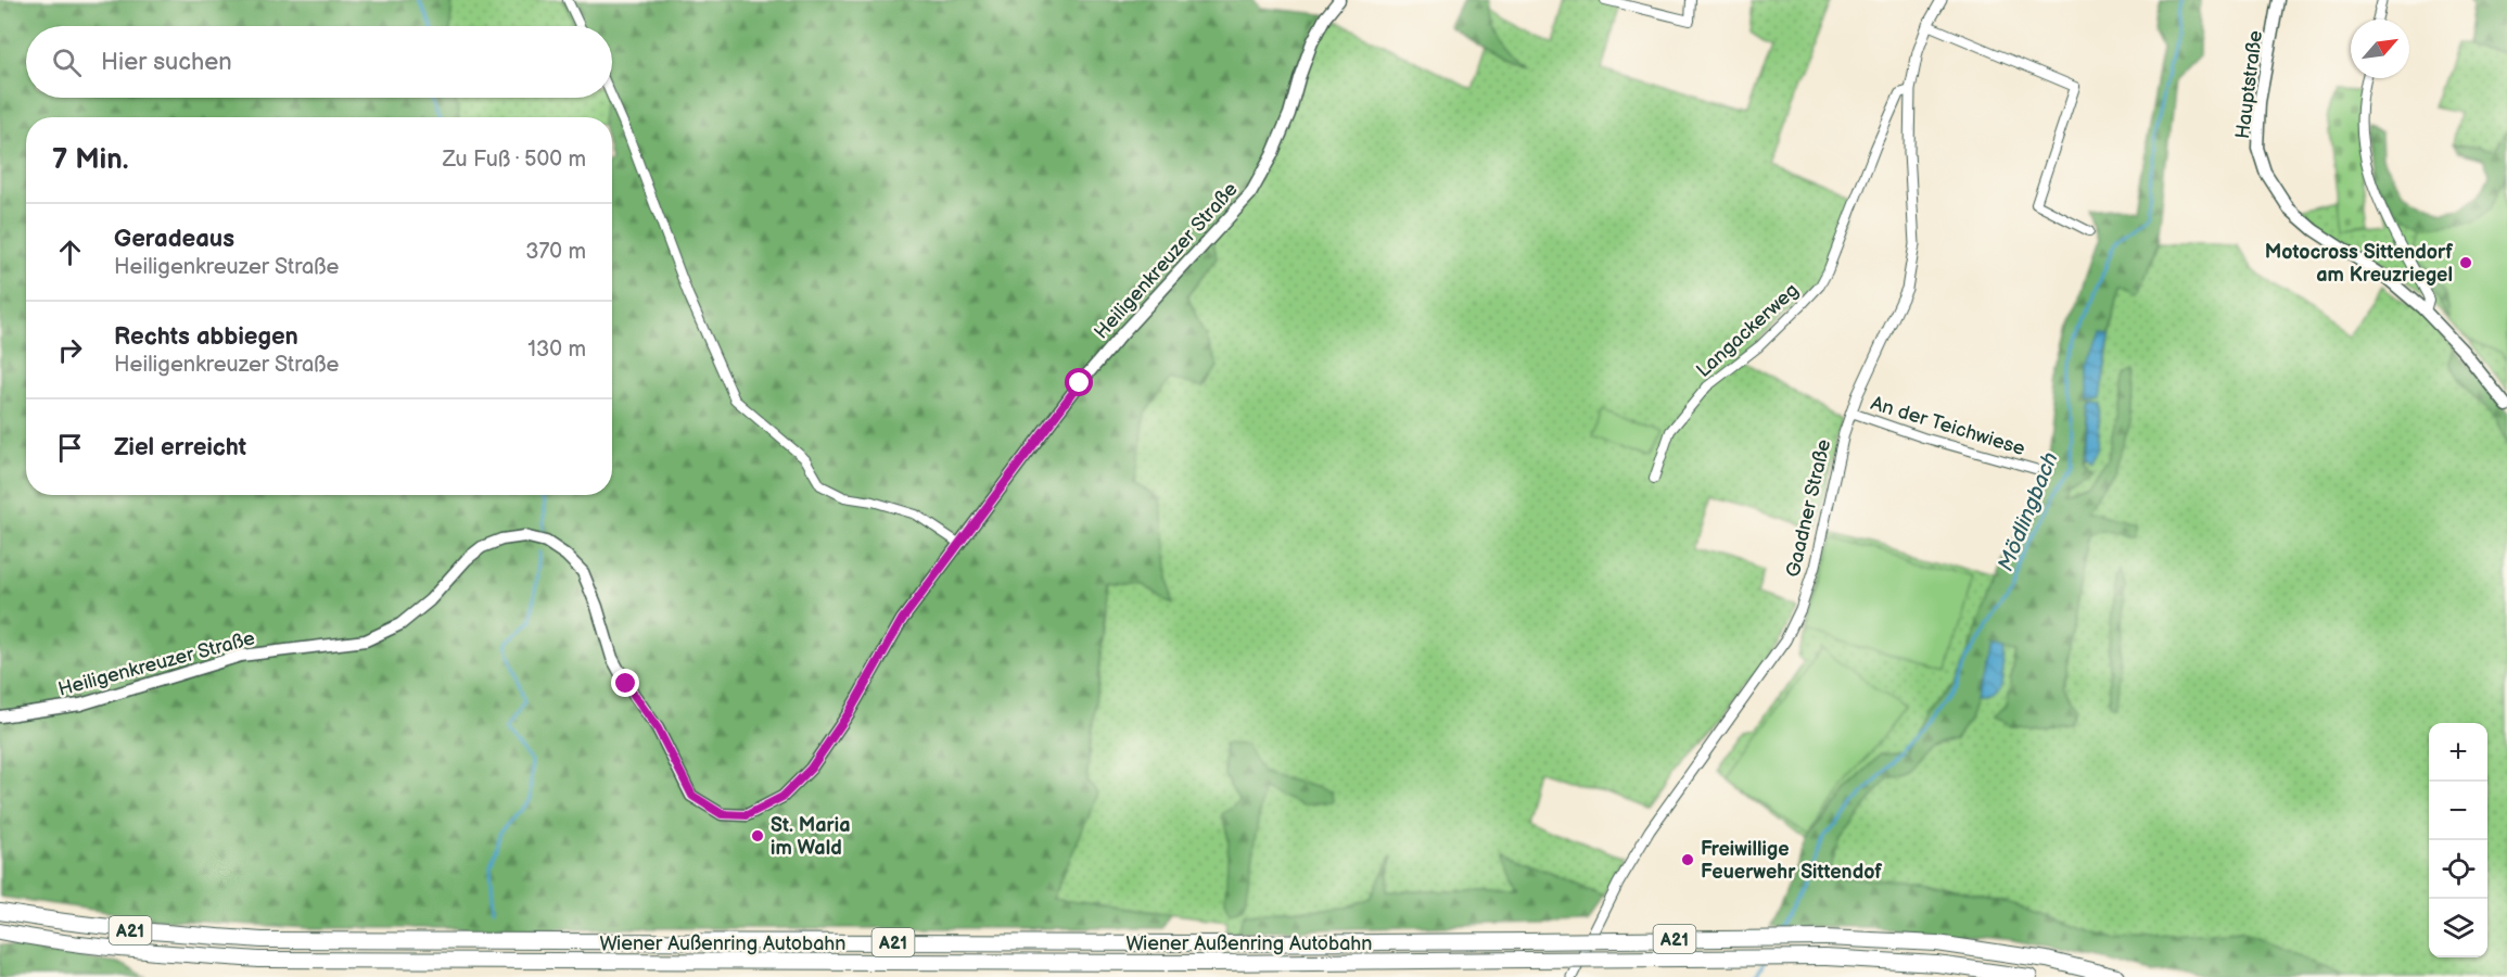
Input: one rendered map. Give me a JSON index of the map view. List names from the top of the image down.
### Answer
{
  "streets": {
    "highway": ["A21", "Wiener Außenring Autobahn"],
    "main road": ["Hauptstraße", "Heiligenkreuzer Straße"],
    "street": ["Langackerweg", "An der Teichwiese", "Gaadner Straße"]
  },
  "crossings": [
    ["Langackerweg", "Gaadner Straße"],
    ["An der Teichwiese", "Gaadner Straße"]
  ],
  "water": ["Mödlingbach"],
  "places": ["Motocross Sittendorf am Kreuzriegel", "St. Maria im Wald", "Freiwillige Feuerwehr Sittendof"],
  "north": "top right",
  "page": {
    "search": "Hier suchen",
    "heading": ["7 Min.", "Zu Fuß · 500 m"],
    "list": [
      ["Geradeaus", "Heiligenkreuzer Straße", "370 m"],
      ["Rechts abbiegen", "Heiligenkreuzer Straße", "130 m"],
      "Ziel erreicht"
    ],
    "map_buttons": ["+", "−"]
  }
}
